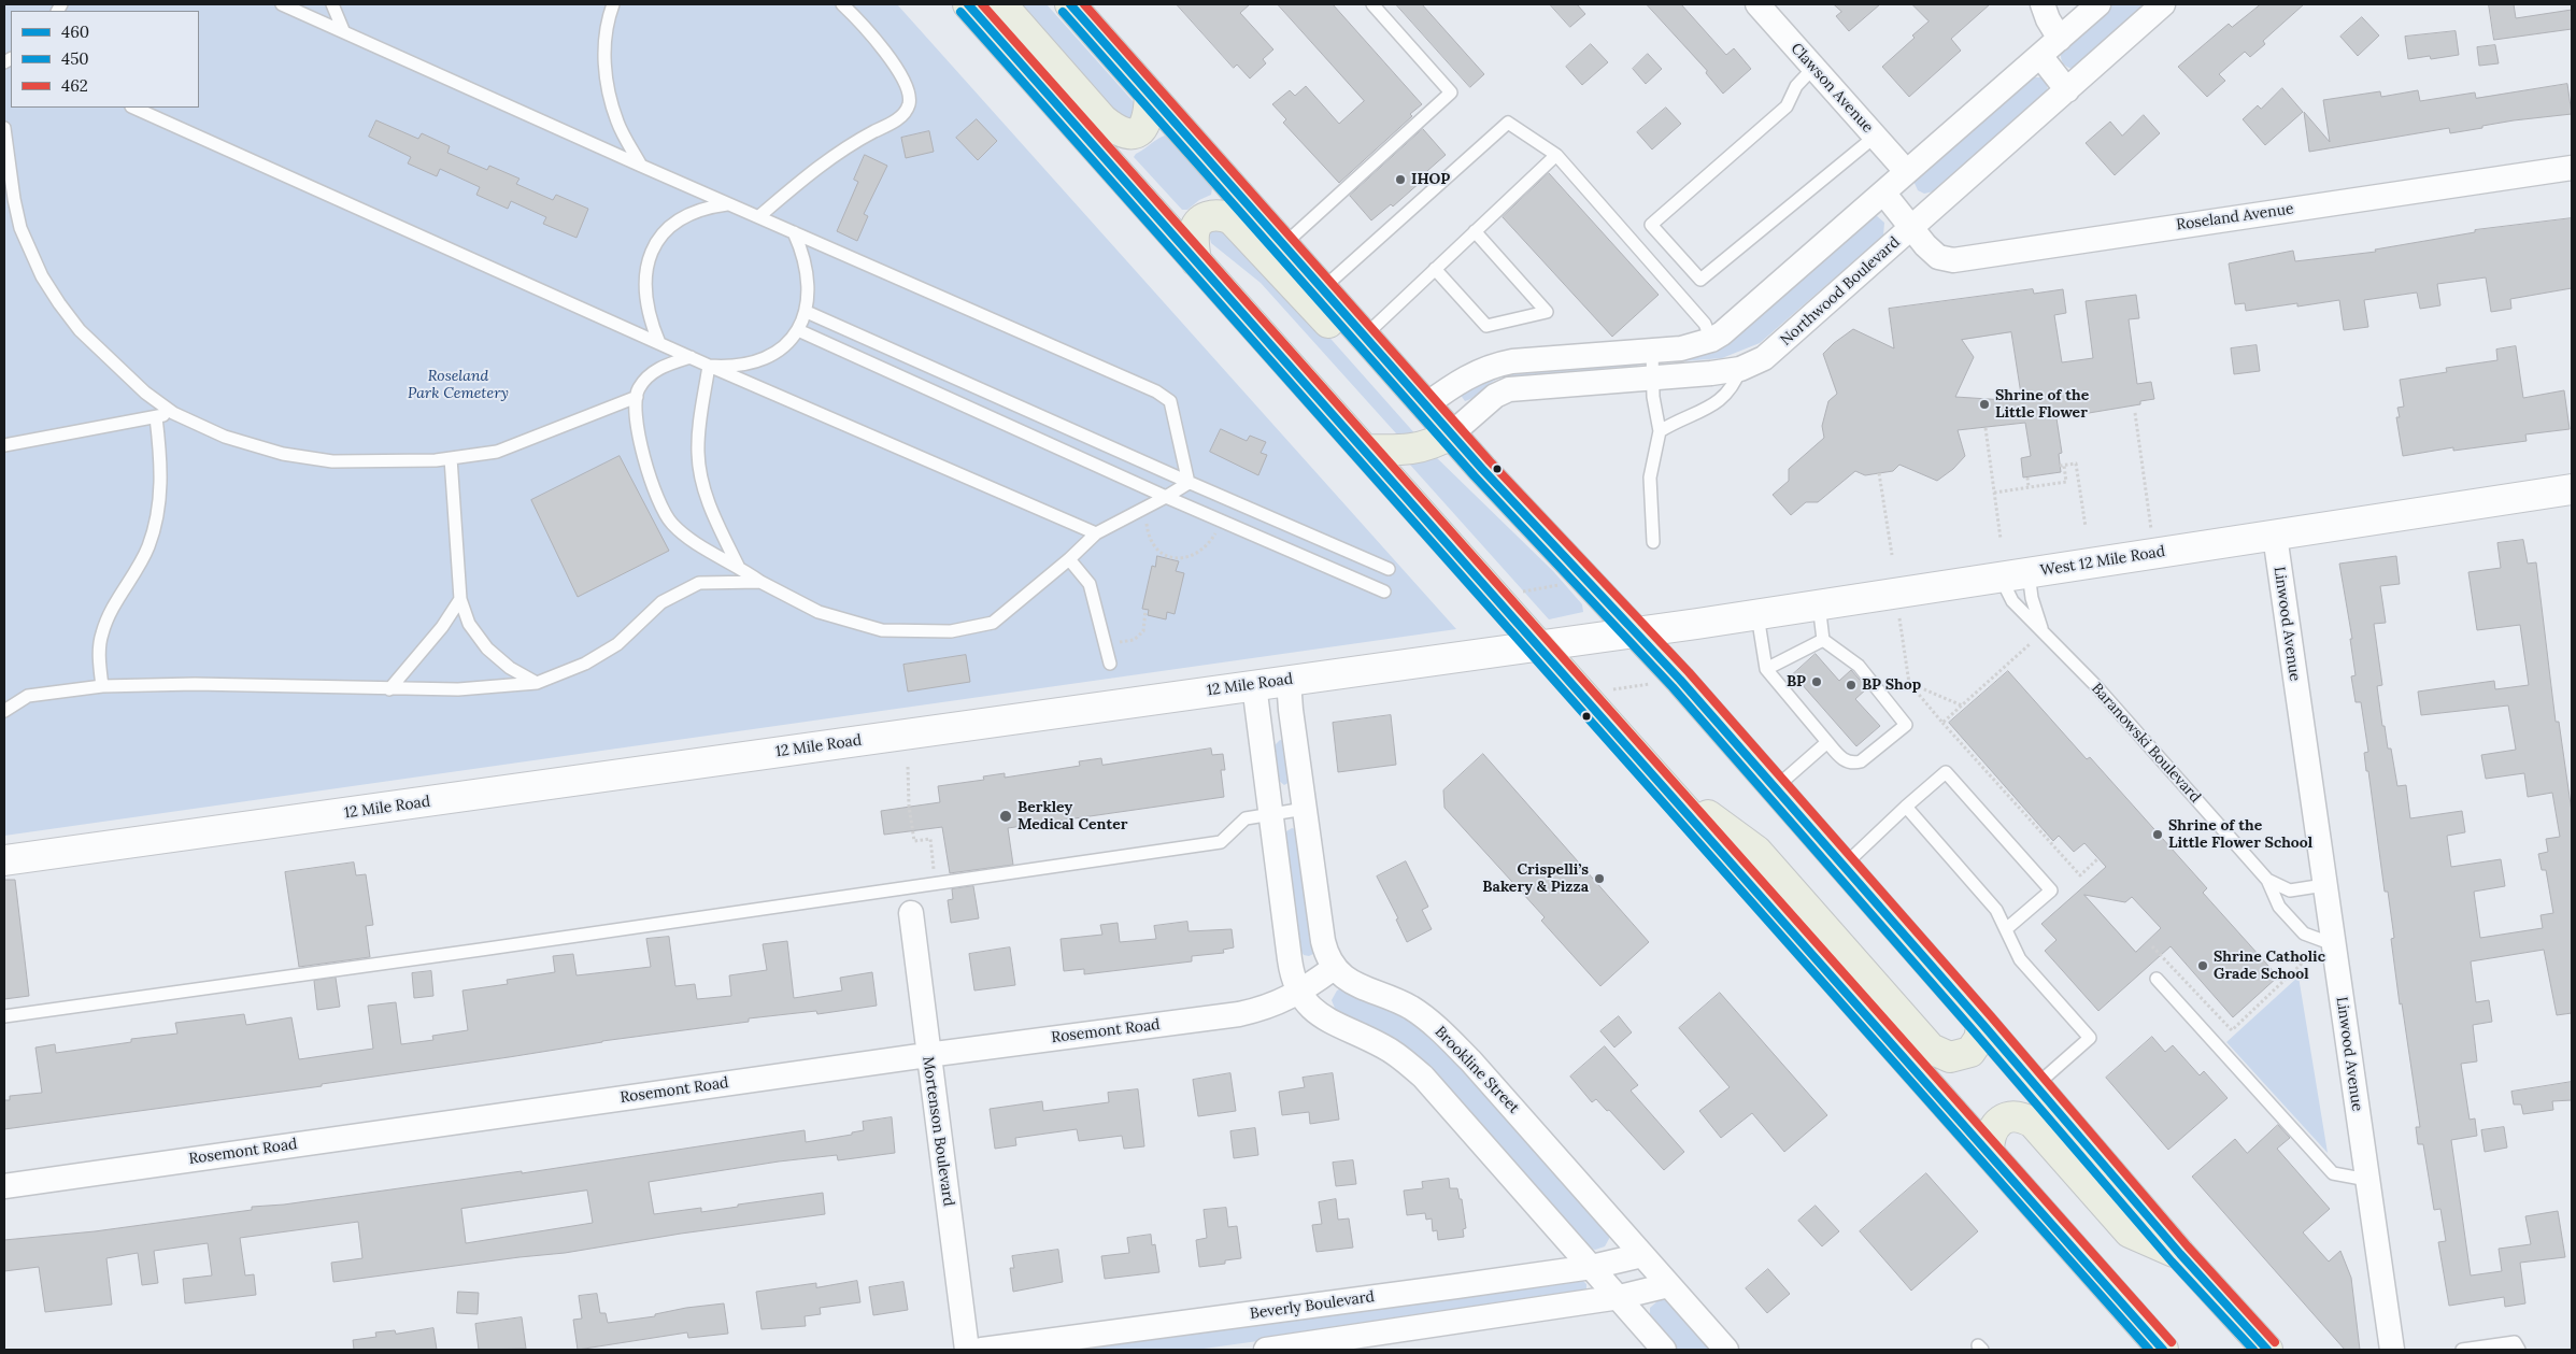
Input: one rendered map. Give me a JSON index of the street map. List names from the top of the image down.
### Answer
{
  "streets": {
    "main road": ["West 12 Mile Road", "12 Mile Road"],
    "street": [
      "Clawson Avenue",
      "Roseland Avenue",
      "Northwood Boulevard",
      "Linwood Avenue",
      "Rosemont Road",
      "Brookline Street",
      "Mortenson Boulevard",
      "Beverly Boulevard"
    ],
    "lane": ["Baranowski Boulevard"]
  },
  "crossings": [
    ["Roseland Avenue", "Northwood Boulevard"],
    ["West 12 Mile Road", "Linwood Avenue"],
    ["West 12 Mile Road", "12 Mile Road"],
    ["West 12 Mile Road", "Baranowski Boulevard"],
    ["Linwood Avenue", "Baranowski Boulevard"],
    ["Rosemont Road", "Brookline Street"],
    ["Rosemont Road", "Mortenson Boulevard"],
    ["Brookline Street", "Beverly Boulevard"]
  ],
  "parks": ["Roseland Park Cemetery"],
  "places": [
    "IHOP",
    "Shrine of the Little Flower",
    "BP",
    "BP Shop",
    "Berkley Medical Center",
    "Shrine of the Little Flower School",
    "Crispelli’s Bakery & Pizza",
    "Shrine Catholic Grade School"
  ],
  "lines": ["transit line 460", "transit line 462", "transit line 450"],
  "legend": ["460", "450", "462"]
}
